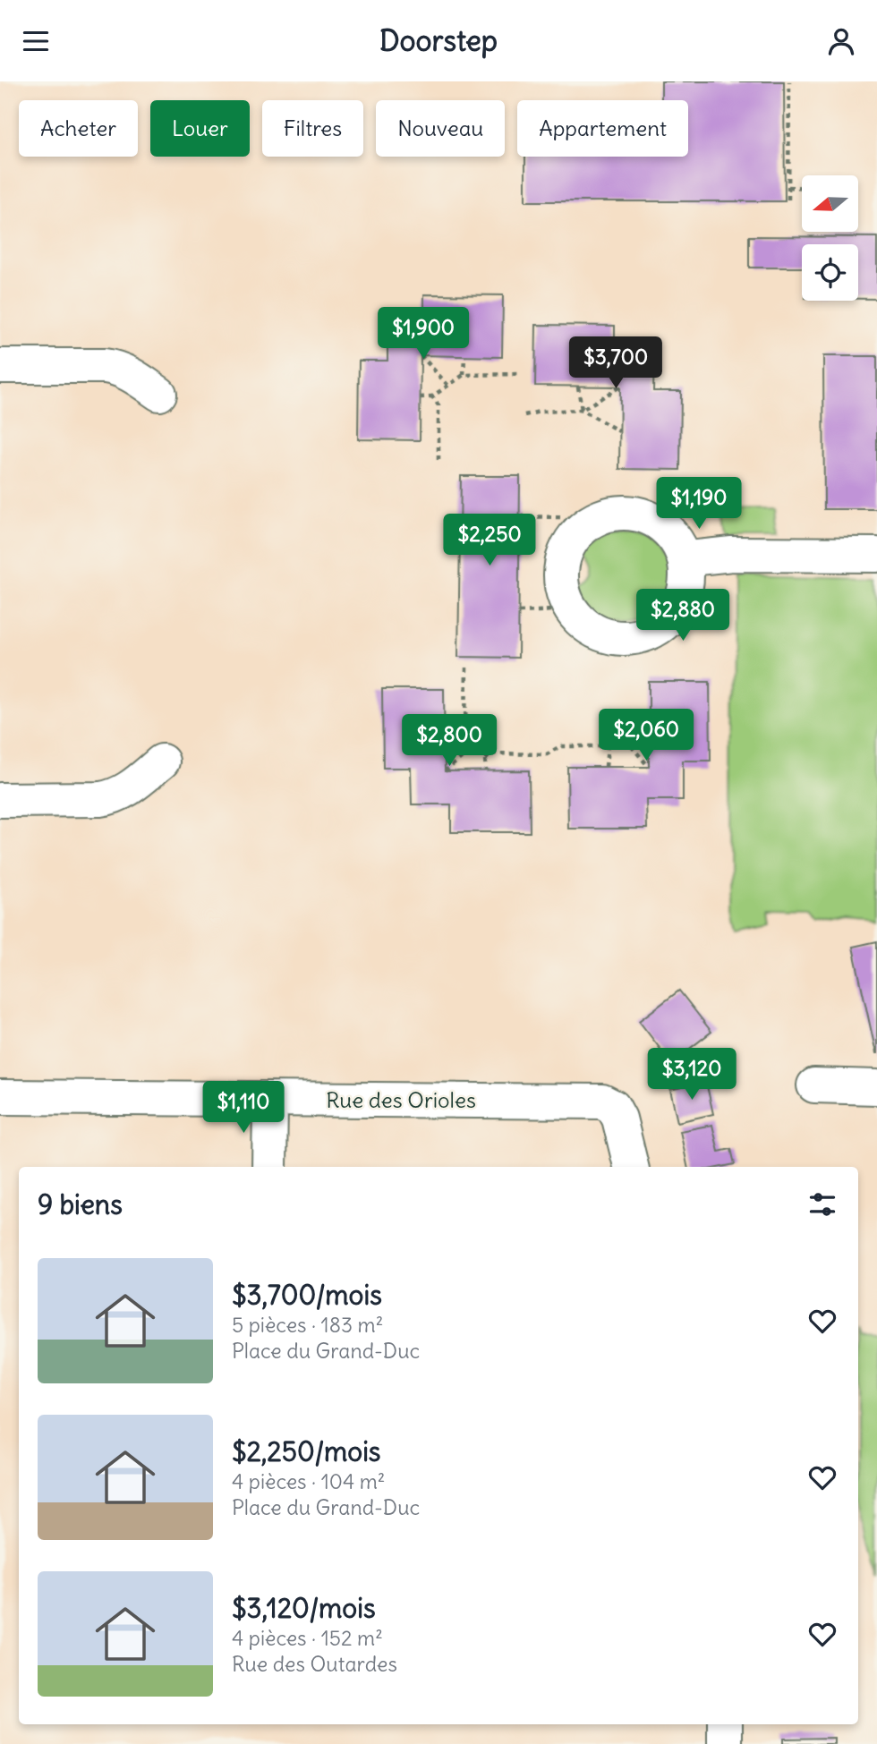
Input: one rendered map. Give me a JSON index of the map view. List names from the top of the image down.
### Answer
{
  "streets": {
    "street": ["Rue des Orioles"]
  },
  "north": "left",
  "page": {
    "header": "Doorstep",
    "chip": [
      "Acheter",
      "Louer",
      "Filtres",
      "Nouveau",
      "Appartement"
    ],
    "price": [
      "$1,900",
      "$3,700",
      "$1,190",
      "$2,250",
      "$2,880",
      "$2,060",
      "$2,800",
      "$3,120",
      "$1,110"
    ],
    "heading": "9 biens",
    "list": [
      {
        "name": "$3,700/mois",
        "note": "5 pièces · 183 m² · Place du Grand-Duc"
      },
      {
        "name": "$2,250/mois",
        "note": "4 pièces · 104 m² · Place du Grand-Duc"
      },
      {
        "name": "$3,120/mois",
        "note": "4 pièces · 152 m² · Rue des Outardes"
      }
    ]
  }
}
